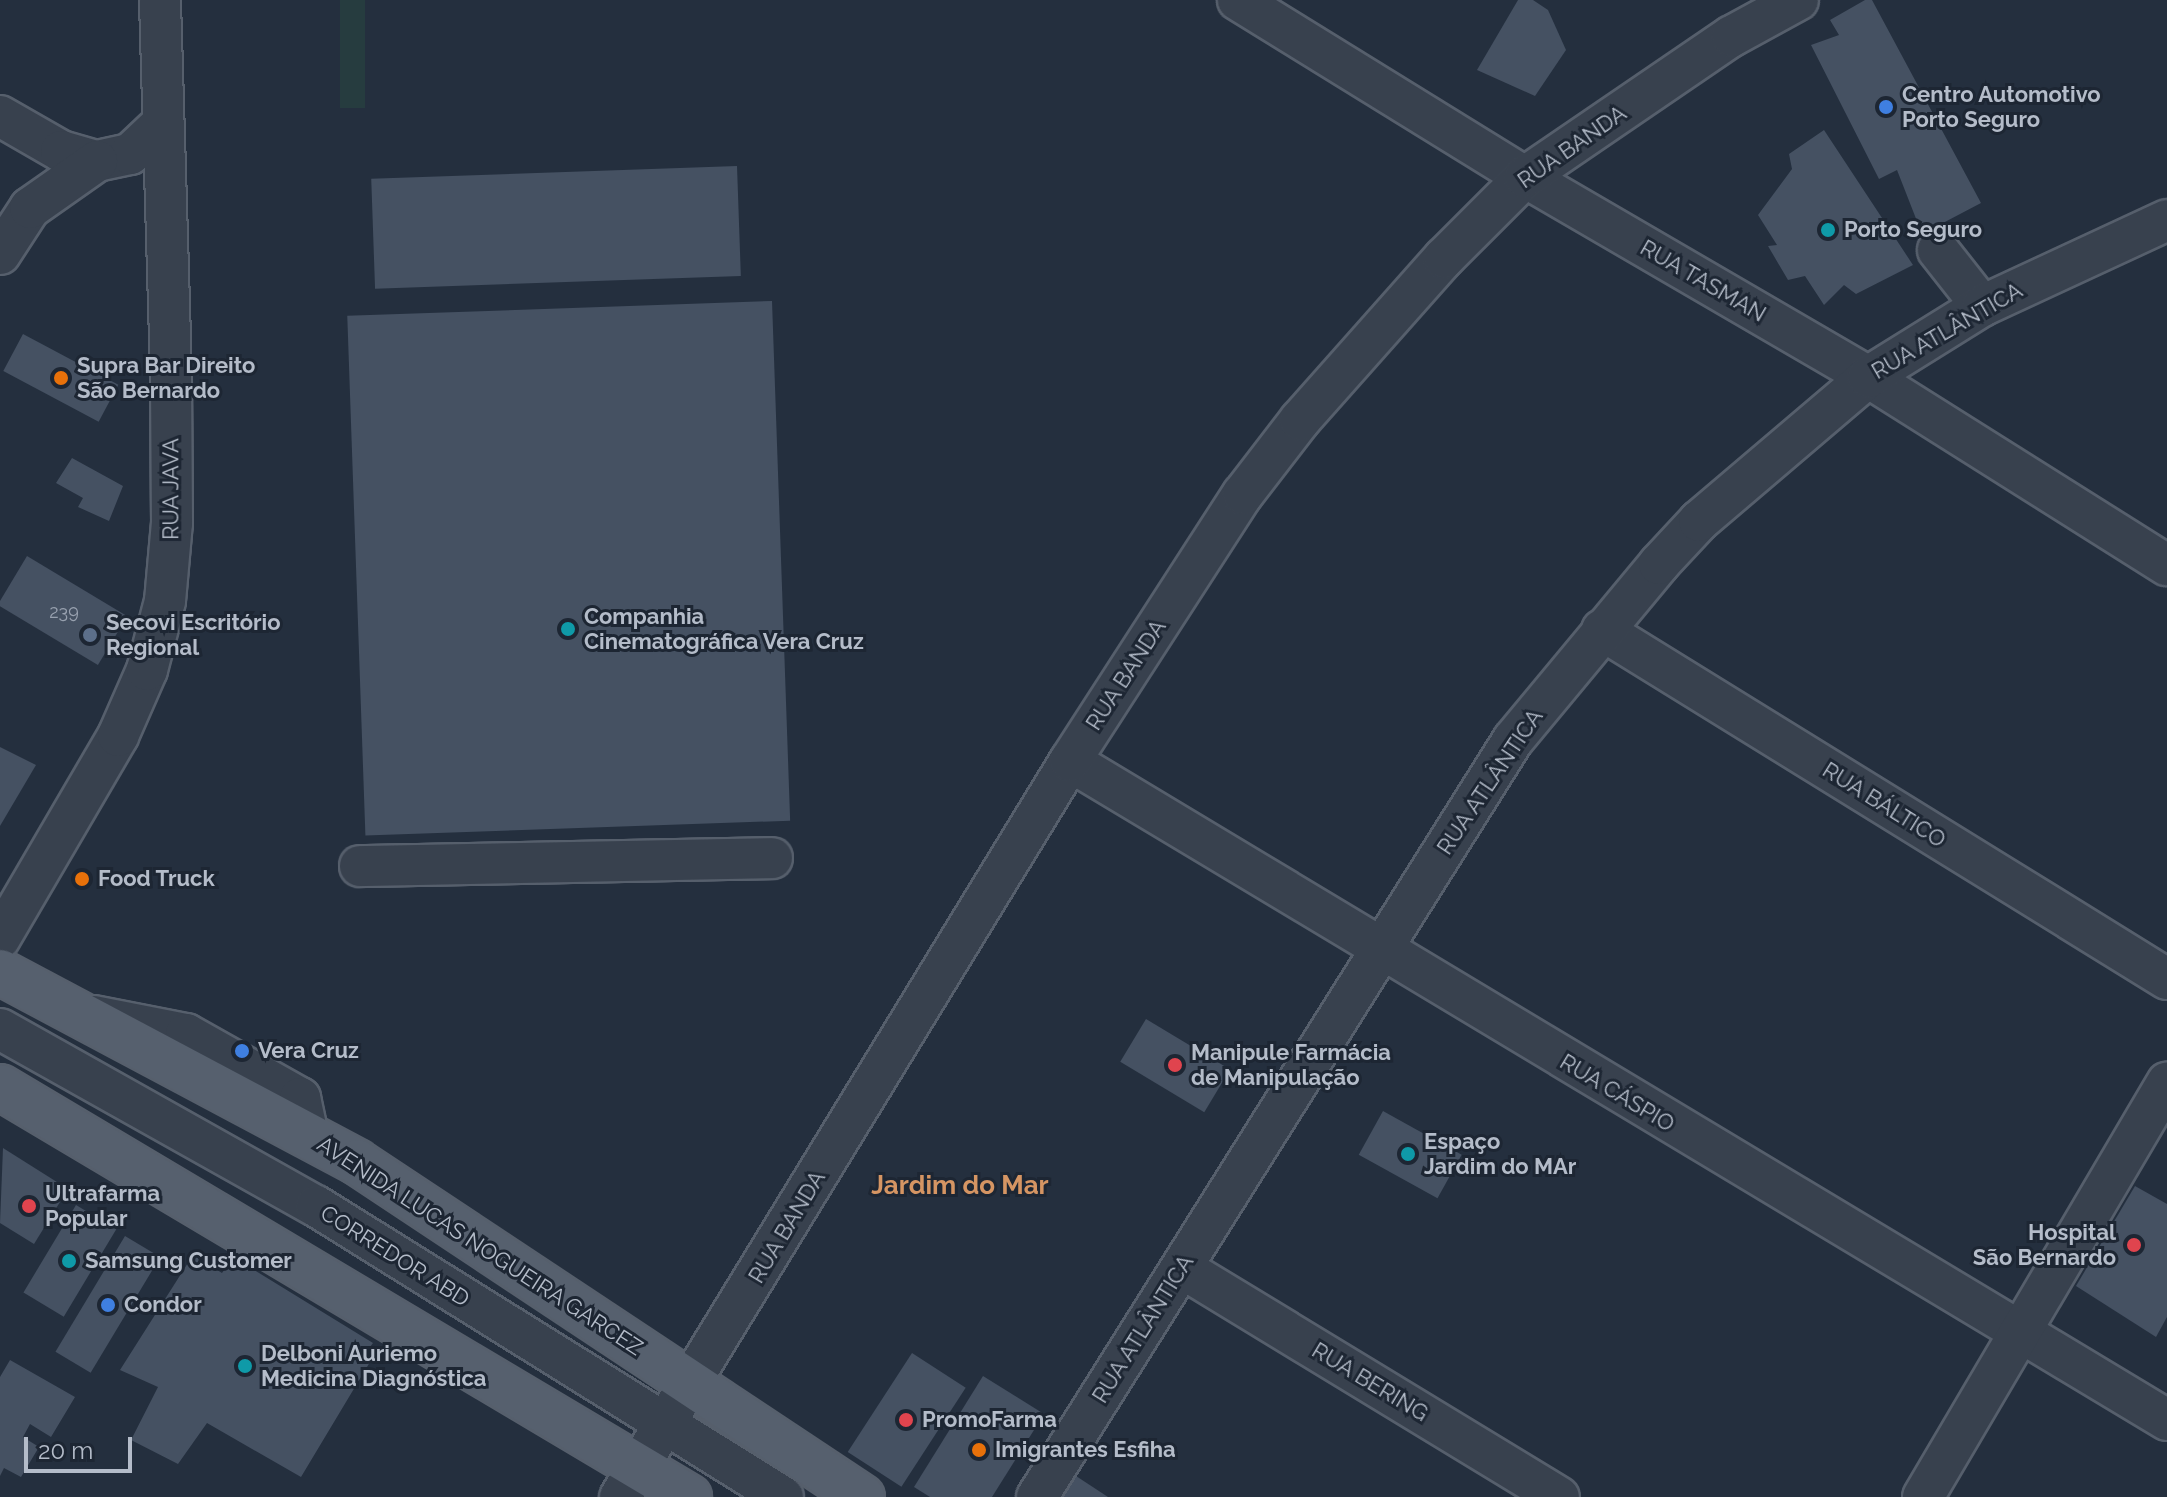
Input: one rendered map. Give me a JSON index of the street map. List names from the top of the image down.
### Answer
{
  "streets": {
    "main road": ["AVENIDA LUCAS NOGUEIRA GARCEZ"],
    "street": [
      "RUA BANDA",
      "RUA TASMAN",
      "RUA ATLÂNTICA",
      "RUA JAVA",
      "RUA BÁLTICO",
      "RUA CÁSPIO",
      "CORREDOR ABD",
      "RUA BERING"
    ]
  },
  "crossings": [
    ["RUA BANDA", "RUA TASMAN"],
    ["RUA BANDA", "RUA CÁSPIO"],
    ["RUA BANDA", "AVENIDA LUCAS NOGUEIRA GARCEZ"],
    ["RUA BANDA", "CORREDOR ABD"],
    ["RUA TASMAN", "RUA ATLÂNTICA"],
    ["RUA ATLÂNTICA", "RUA BÁLTICO"],
    ["RUA ATLÂNTICA", "RUA CÁSPIO"],
    ["RUA ATLÂNTICA", "RUA BERING"]
  ],
  "districts": ["Jardim do Mar"],
  "places": [
    "Centro Automotivo Porto Seguro",
    "Porto Seguro",
    "Supra Bar Direito São Bernardo",
    "Companhia Cinematográfica Vera Cruz",
    "Secovi Escritório Regional",
    "Food Truck",
    "Vera Cruz",
    "Manipule Farmácia de Manipulação",
    "Espaço Jardim do MAr",
    "Ultrafarma Popular",
    "Hospital São Bernardo",
    "Samsung Customer",
    "Condor",
    "Delboni Auriemo Medicina Diagnóstica",
    "PromoFarma",
    "Imigrantes Esfiha"
  ],
  "house_numbers": ["239"],
  "scale_bar": "20 m"
}
